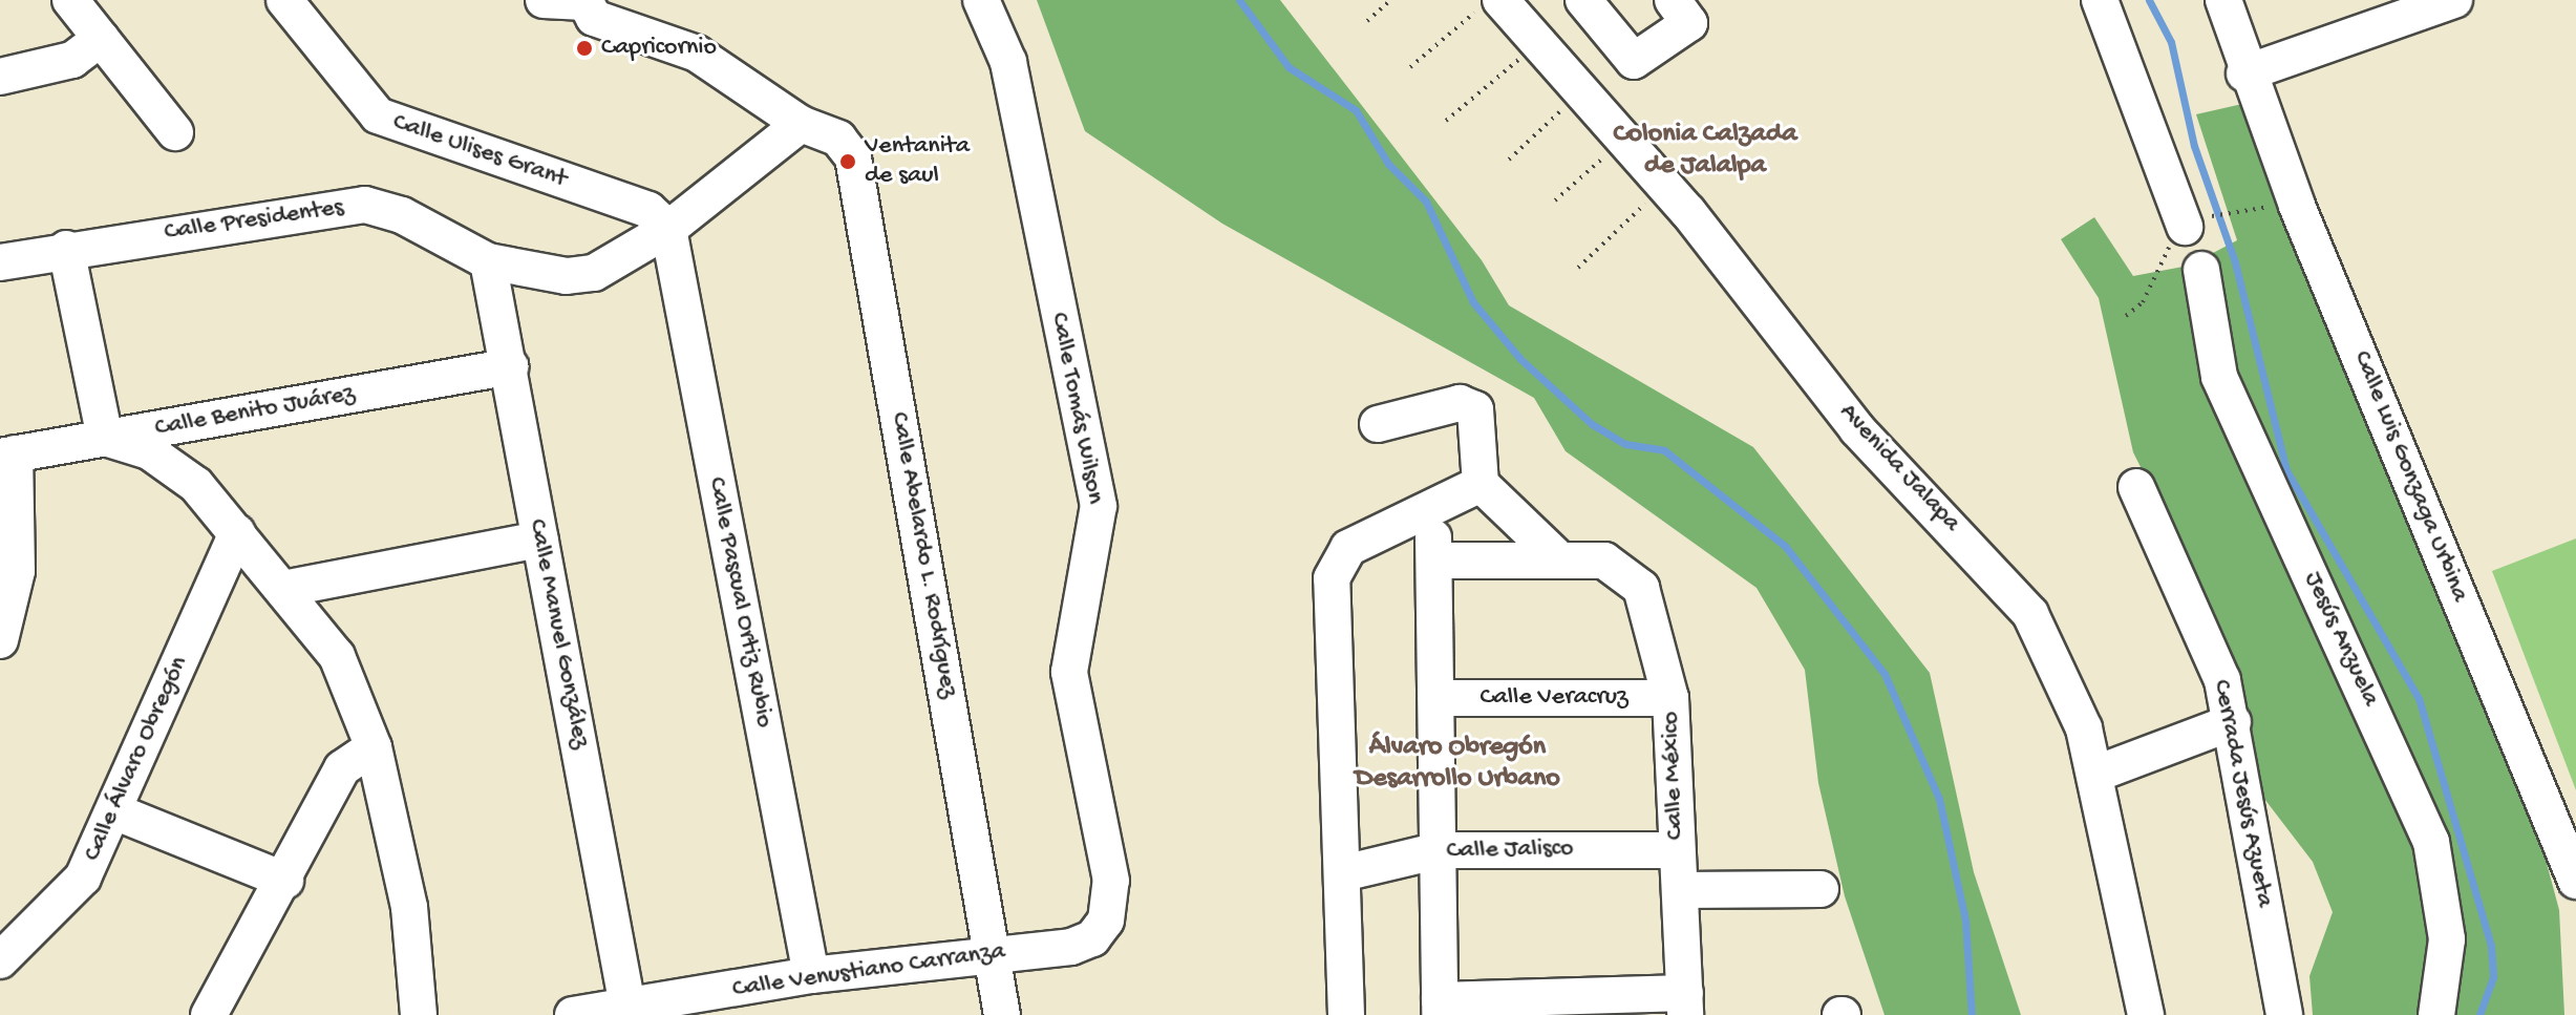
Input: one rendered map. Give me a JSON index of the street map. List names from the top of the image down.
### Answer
{
  "streets": {
    "street": [
      "Calle Ulises Grant",
      "Calle Presidentes",
      "Calle Tomás Wilson",
      "Calle Benito Juárez",
      "Avenida Jalapa",
      "Calle Luis Gonzaga Urbina",
      "Calle Abelardo L. Rodríguez",
      "Calle Pascual Ortiz Rubio",
      "Calle Manuel González",
      "Jesús Anzuela",
      "Calle Veracruz",
      "Calle Álvaro Obregón",
      "Calle México",
      "Cerrada Jesús Azueta",
      "Calle Jalisco",
      "Calle Venustiano Carranza"
    ]
  },
  "crossings": [
    ["Calle Ulises Grant", "Calle Presidentes"],
    ["Calle Ulises Grant", "Calle Pascual Ortiz Rubio"],
    ["Calle Presidentes", "Calle Abelardo L. Rodríguez"],
    ["Calle Presidentes", "Calle Pascual Ortiz Rubio"],
    ["Calle Presidentes", "Calle Manuel González"],
    ["Calle Tomás Wilson", "Calle Venustiano Carranza"],
    ["Calle Benito Juárez", "Calle Manuel González"],
    ["Calle Abelardo L. Rodríguez", "Calle Venustiano Carranza"],
    ["Calle Pascual Ortiz Rubio", "Calle Venustiano Carranza"],
    ["Calle Manuel González", "Calle Venustiano Carranza"],
    ["Calle Veracruz", "Calle México"],
    ["Calle México", "Calle Jalisco"]
  ],
  "districts": ["Colonia Calzada de Jalalpa", "Álvaro Obregón Desarrollo Urbano"],
  "places": ["Capricornio", "Ventanita de saul"]
}
